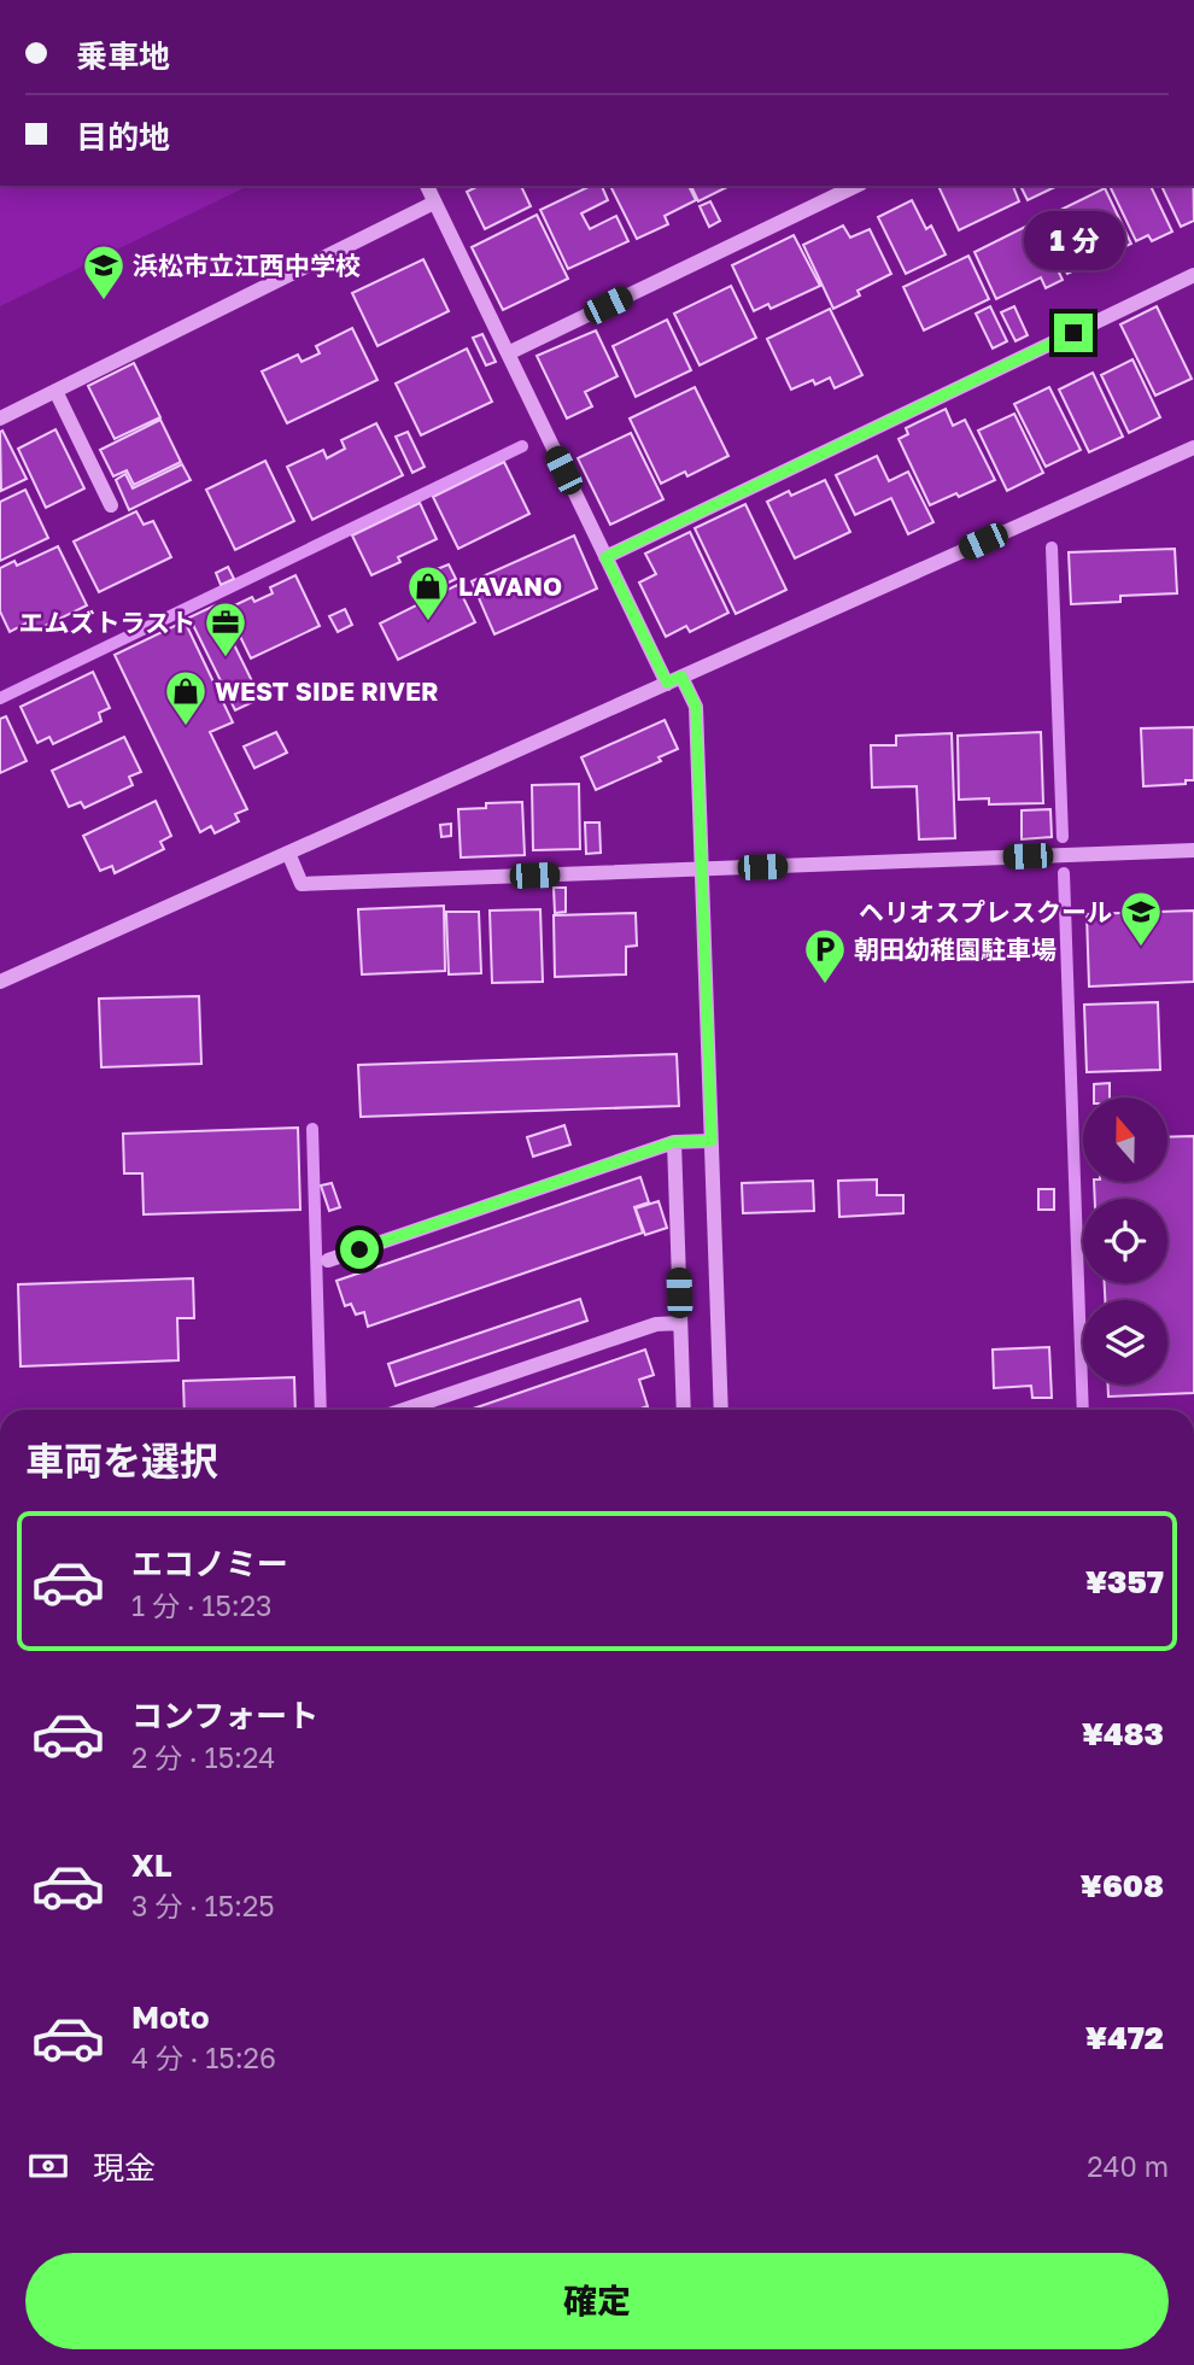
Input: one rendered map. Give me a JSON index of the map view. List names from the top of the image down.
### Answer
{
  "places": {
    "school or university": ["浜松市立江西中学校", "ヘリオスプレスクール"],
    "shop": ["LAVANO", "WEST SIDE RIVER"],
    "office": ["エムズトラスト"],
    "parking": ["朝田幼稚園駐車場"]
  },
  "north": "top",
  "page": {
    "banner": ["乗車地", "目的地"],
    "bubble": "1 分",
    "heading": "車両を選択",
    "list": [
      {
        "name": "エコノミー",
        "note": "1 分 · 15:23",
        "value": "¥357"
      },
      {
        "name": "コンフォート",
        "note": "2 分 · 15:24",
        "value": "¥483"
      },
      {
        "name": "XL",
        "note": "3 分 · 15:25",
        "value": "¥608"
      },
      {
        "name": "Moto",
        "note": "4 分 · 15:26",
        "value": "¥472"
      }
    ],
    "pay": ["現金", "240 m"],
    "buttons": "確定"
  }
}
